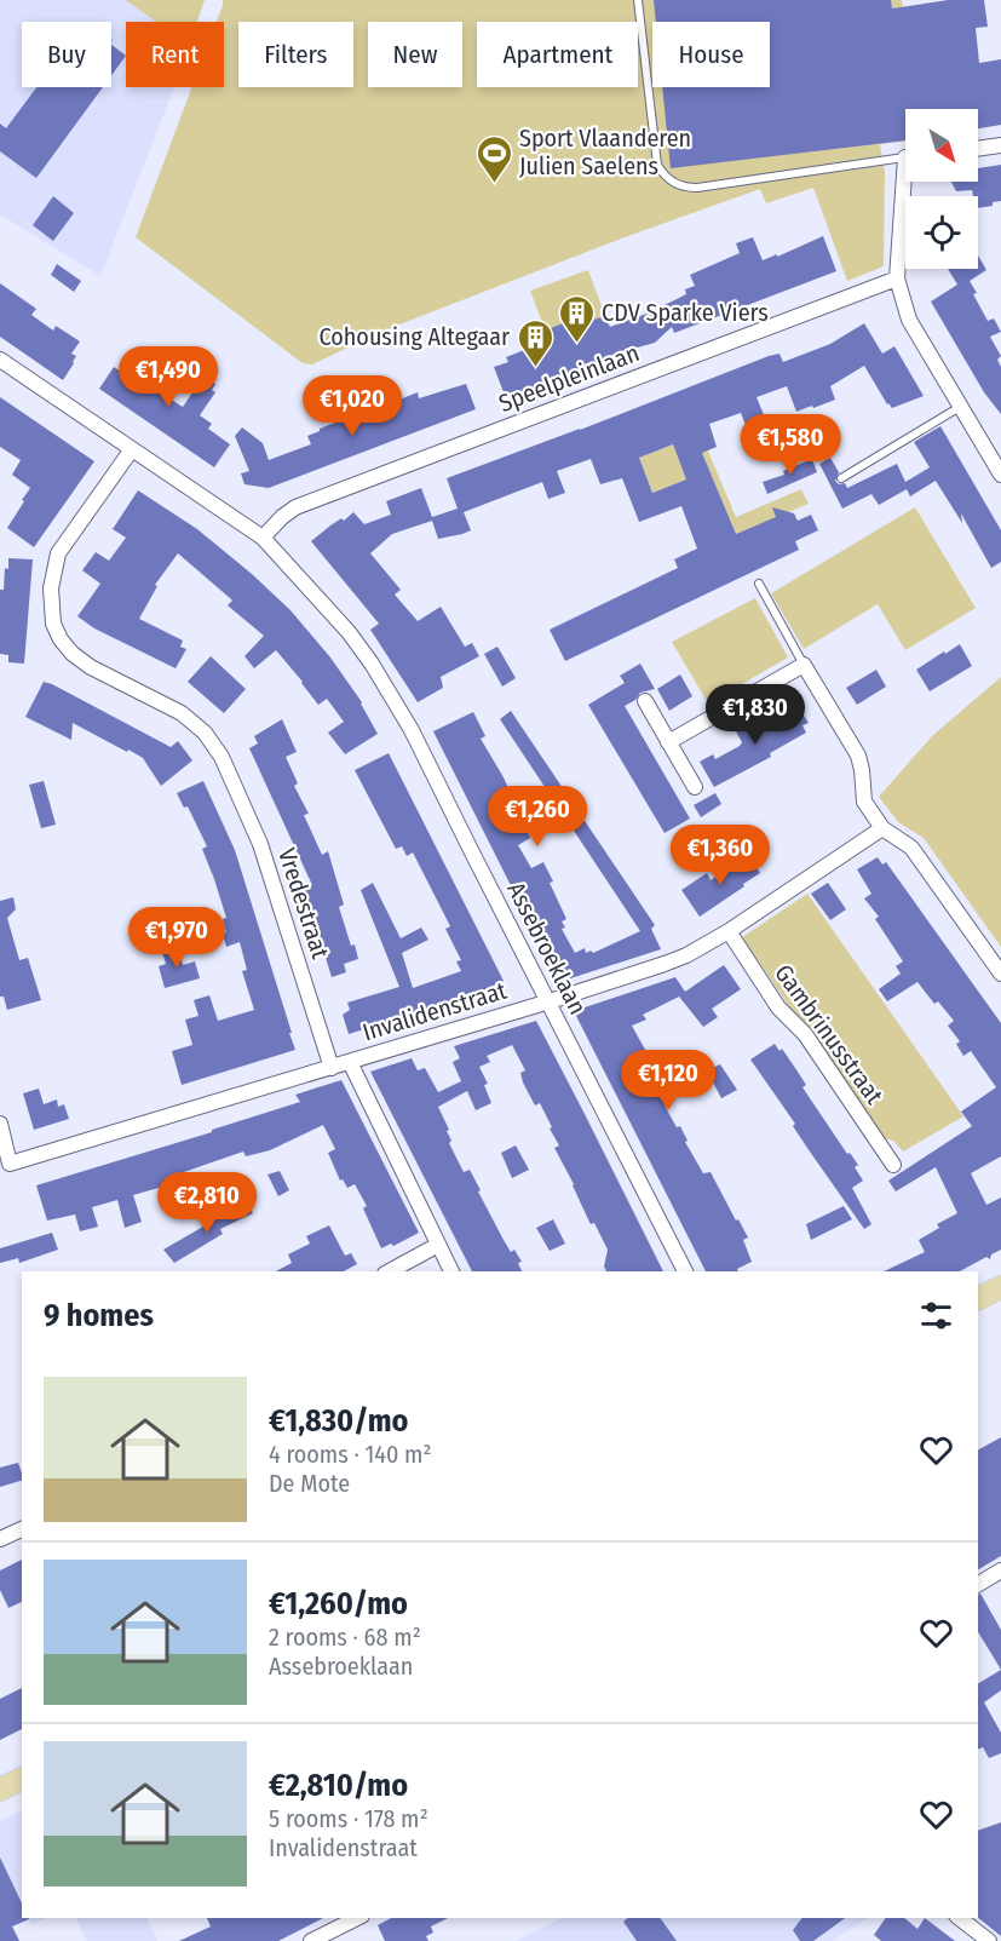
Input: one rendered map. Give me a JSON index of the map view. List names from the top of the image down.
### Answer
{
  "streets": {
    "street": [
      "Speelpleinlaan",
      "Vredestraat",
      "Assebroeklaan",
      "Invalidenstraat",
      "Gambrinusstraat"
    ]
  },
  "crossings": [
    ["Speelpleinlaan", "Assebroeklaan"],
    ["Vredestraat", "Assebroeklaan"],
    ["Vredestraat", "Invalidenstraat"],
    ["Assebroeklaan", "Invalidenstraat"],
    ["Invalidenstraat", "Gambrinusstraat"]
  ],
  "places": {
    "sports": ["Sport Vlaanderen Julien Saelens"],
    "building": ["CDV Sparke Viers", "Cohousing Altegaar"]
  },
  "north": "bottom right",
  "page": {
    "chip": [
      "Buy",
      "Rent",
      "Filters",
      "New",
      "Apartment",
      "House"
    ],
    "price": [
      "€1,490",
      "€1,020",
      "€1,580",
      "€1,830",
      "€1,260",
      "€1,360",
      "€1,970",
      "€1,120",
      "€2,810"
    ],
    "heading": "9 homes",
    "list": [
      {
        "name": "€1,830/mo",
        "note": "4 rooms · 140 m² · De Mote"
      },
      {
        "name": "€1,260/mo",
        "note": "2 rooms · 68 m² · Assebroeklaan"
      },
      {
        "name": "€2,810/mo",
        "note": "5 rooms · 178 m² · Invalidenstraat"
      }
    ]
  }
}
